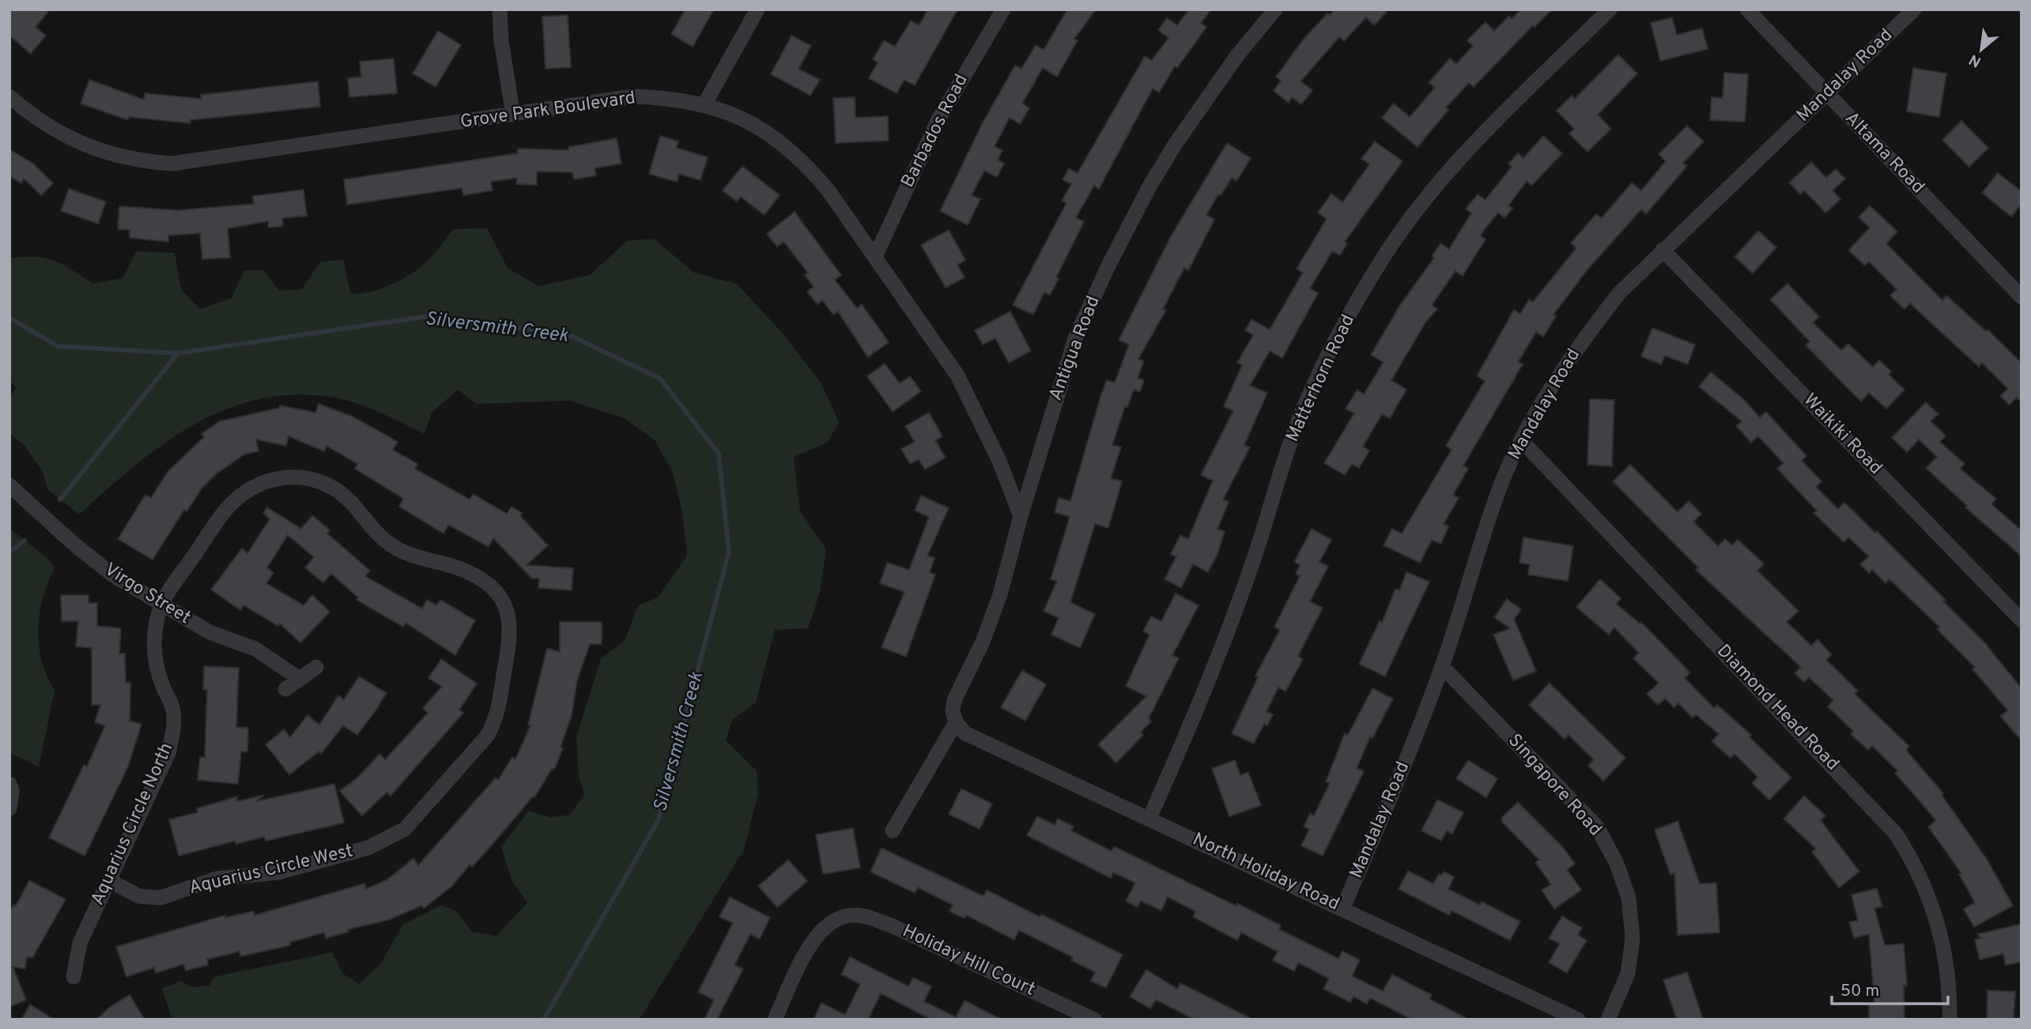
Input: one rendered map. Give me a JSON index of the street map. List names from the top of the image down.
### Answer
{
  "streets": {
    "street": [
      "Mandalay Road",
      "Grove Park Boulevard",
      "Barbados Road",
      "Altama Road",
      "Antigua Road",
      "Matterhorn Road",
      "Waikiki Road",
      "Virgo Street",
      "Diamond Head Road",
      "Singapore Road",
      "Aquarius Circle North",
      "Aquarius Circle West",
      "North Holiday Road",
      "Holiday Hill Court"
    ]
  },
  "crossings": [
    ["Mandalay Road", "Altama Road"],
    ["Mandalay Road", "Waikiki Road"],
    ["Mandalay Road", "Diamond Head Road"],
    ["Mandalay Road", "Singapore Road"],
    ["Mandalay Road", "North Holiday Road"],
    ["Grove Park Boulevard", "Barbados Road"],
    ["Grove Park Boulevard", "Antigua Road"],
    ["Antigua Road", "North Holiday Road"],
    ["Matterhorn Road", "North Holiday Road"],
    ["Virgo Street", "Aquarius Circle North"],
    ["Virgo Street", "Aquarius Circle West"],
    ["Aquarius Circle North", "Aquarius Circle West"]
  ],
  "water": ["Silversmith Creek"],
  "scale_bar": "50 m",
  "north": "bottom left"
}
